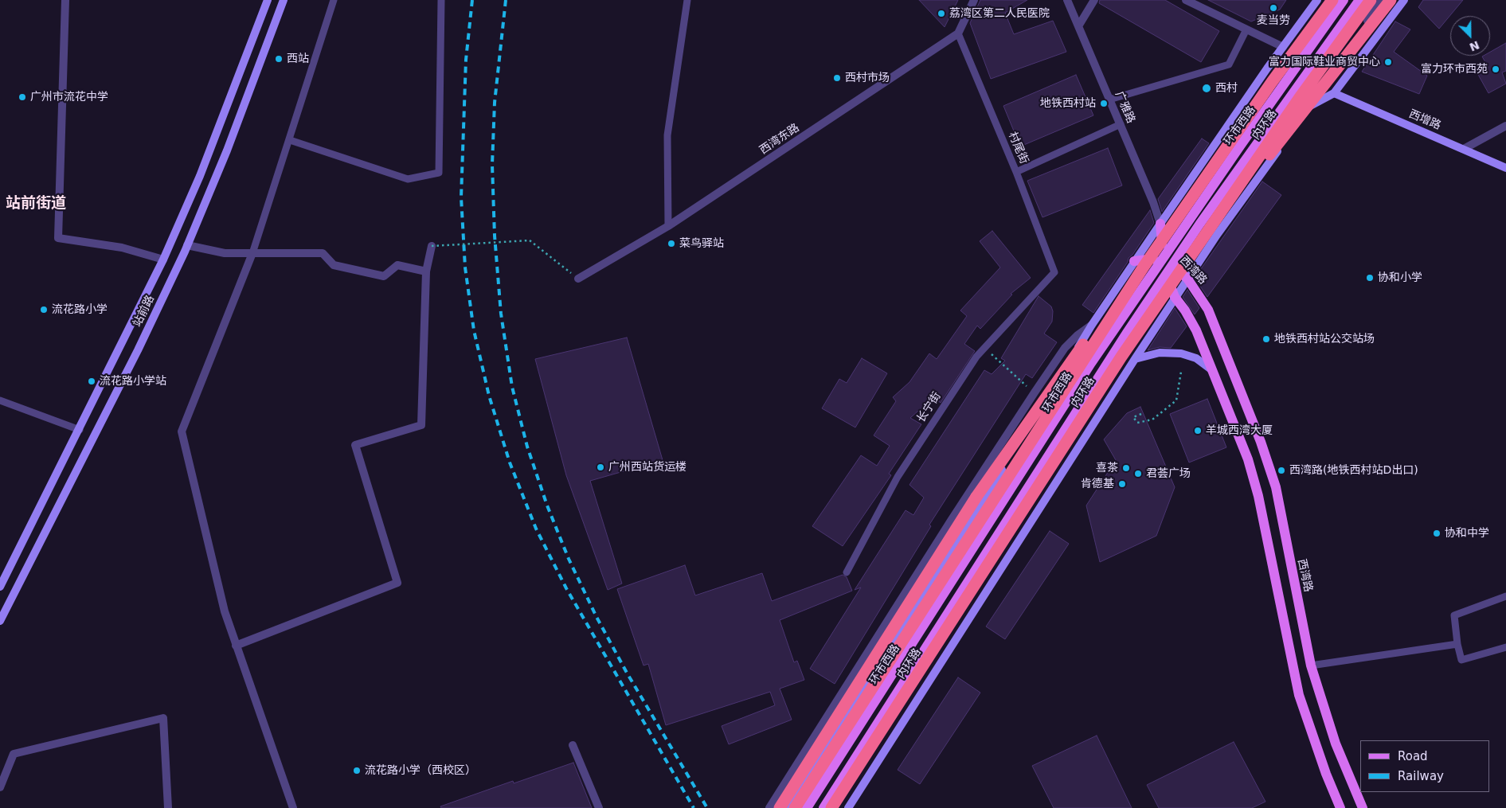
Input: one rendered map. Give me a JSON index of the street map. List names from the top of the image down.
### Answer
{
  "streets": {
    "highway": ["内环路"],
    "main road": [
      "西增路",
      "环市西路",
      "西湾路",
      "站前路"
    ],
    "street": ["广雅路", "西湾东路"],
    "lane": ["村尾街", "长宁街"]
  },
  "crossings": [
    ["环市西路", "西湾路"],
    ["西湾东路", "村尾街"],
    ["村尾街", "长宁街"]
  ],
  "districts": ["站前街道"],
  "places": [
    "麦当劳",
    "荔湾区第二人民医院",
    "西站",
    "富力国际鞋业商贸中心",
    "富力环市西苑",
    "西村市场",
    "西村",
    "广州市流花中学",
    "地铁西村站",
    "菜鸟驿站",
    "协和小学",
    "流花路小学",
    "地铁西村站公交站场",
    "流花路小学站",
    "羊城西湾大厦",
    "广州西站货运楼",
    "喜茶",
    "西湾路(地铁西村站D出口)",
    "君荟广场",
    "肯德基",
    "协和中学",
    "流花路小学（西校区）"
  ],
  "legend": ["Road", "Railway"],
  "north": "bottom right"
}
